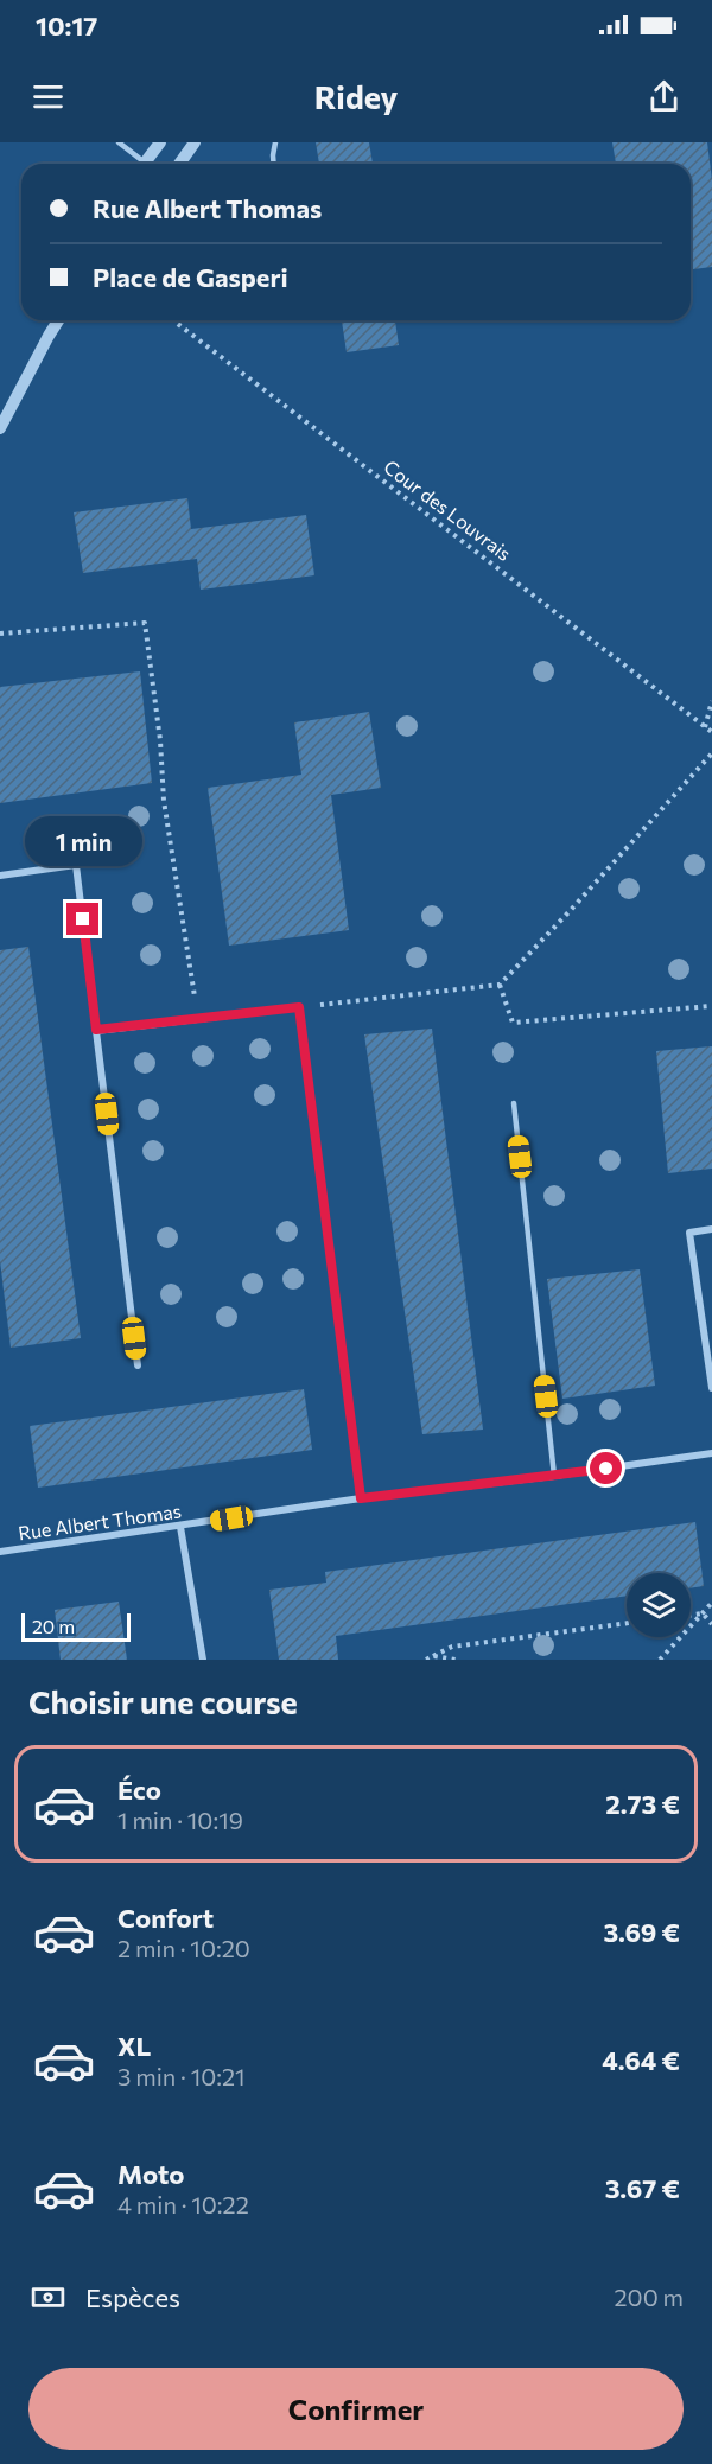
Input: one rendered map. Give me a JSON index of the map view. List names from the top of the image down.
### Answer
{
  "streets": {
    "street": ["Rue Albert Thomas"],
    "path": ["Cour des Louvrais"]
  },
  "scale_bar": "20 m",
  "page": {
    "status": "10:17",
    "header": "Ridey",
    "banner": ["Rue Albert Thomas", "Place de Gasperi"],
    "bubble": "1 min",
    "scale": "20 m",
    "heading": "Choisir une course",
    "list": [
      {
        "name": "Éco",
        "note": "1 min · 10:19",
        "value": "2.73 €"
      },
      {
        "name": "Confort",
        "note": "2 min · 10:20",
        "value": "3.69 €"
      },
      {
        "name": "XL",
        "note": "3 min · 10:21",
        "value": "4.64 €"
      },
      {
        "name": "Moto",
        "note": "4 min · 10:22",
        "value": "3.67 €"
      }
    ],
    "pay": ["Espèces", "200 m"],
    "buttons": "Confirmer"
  }
}
